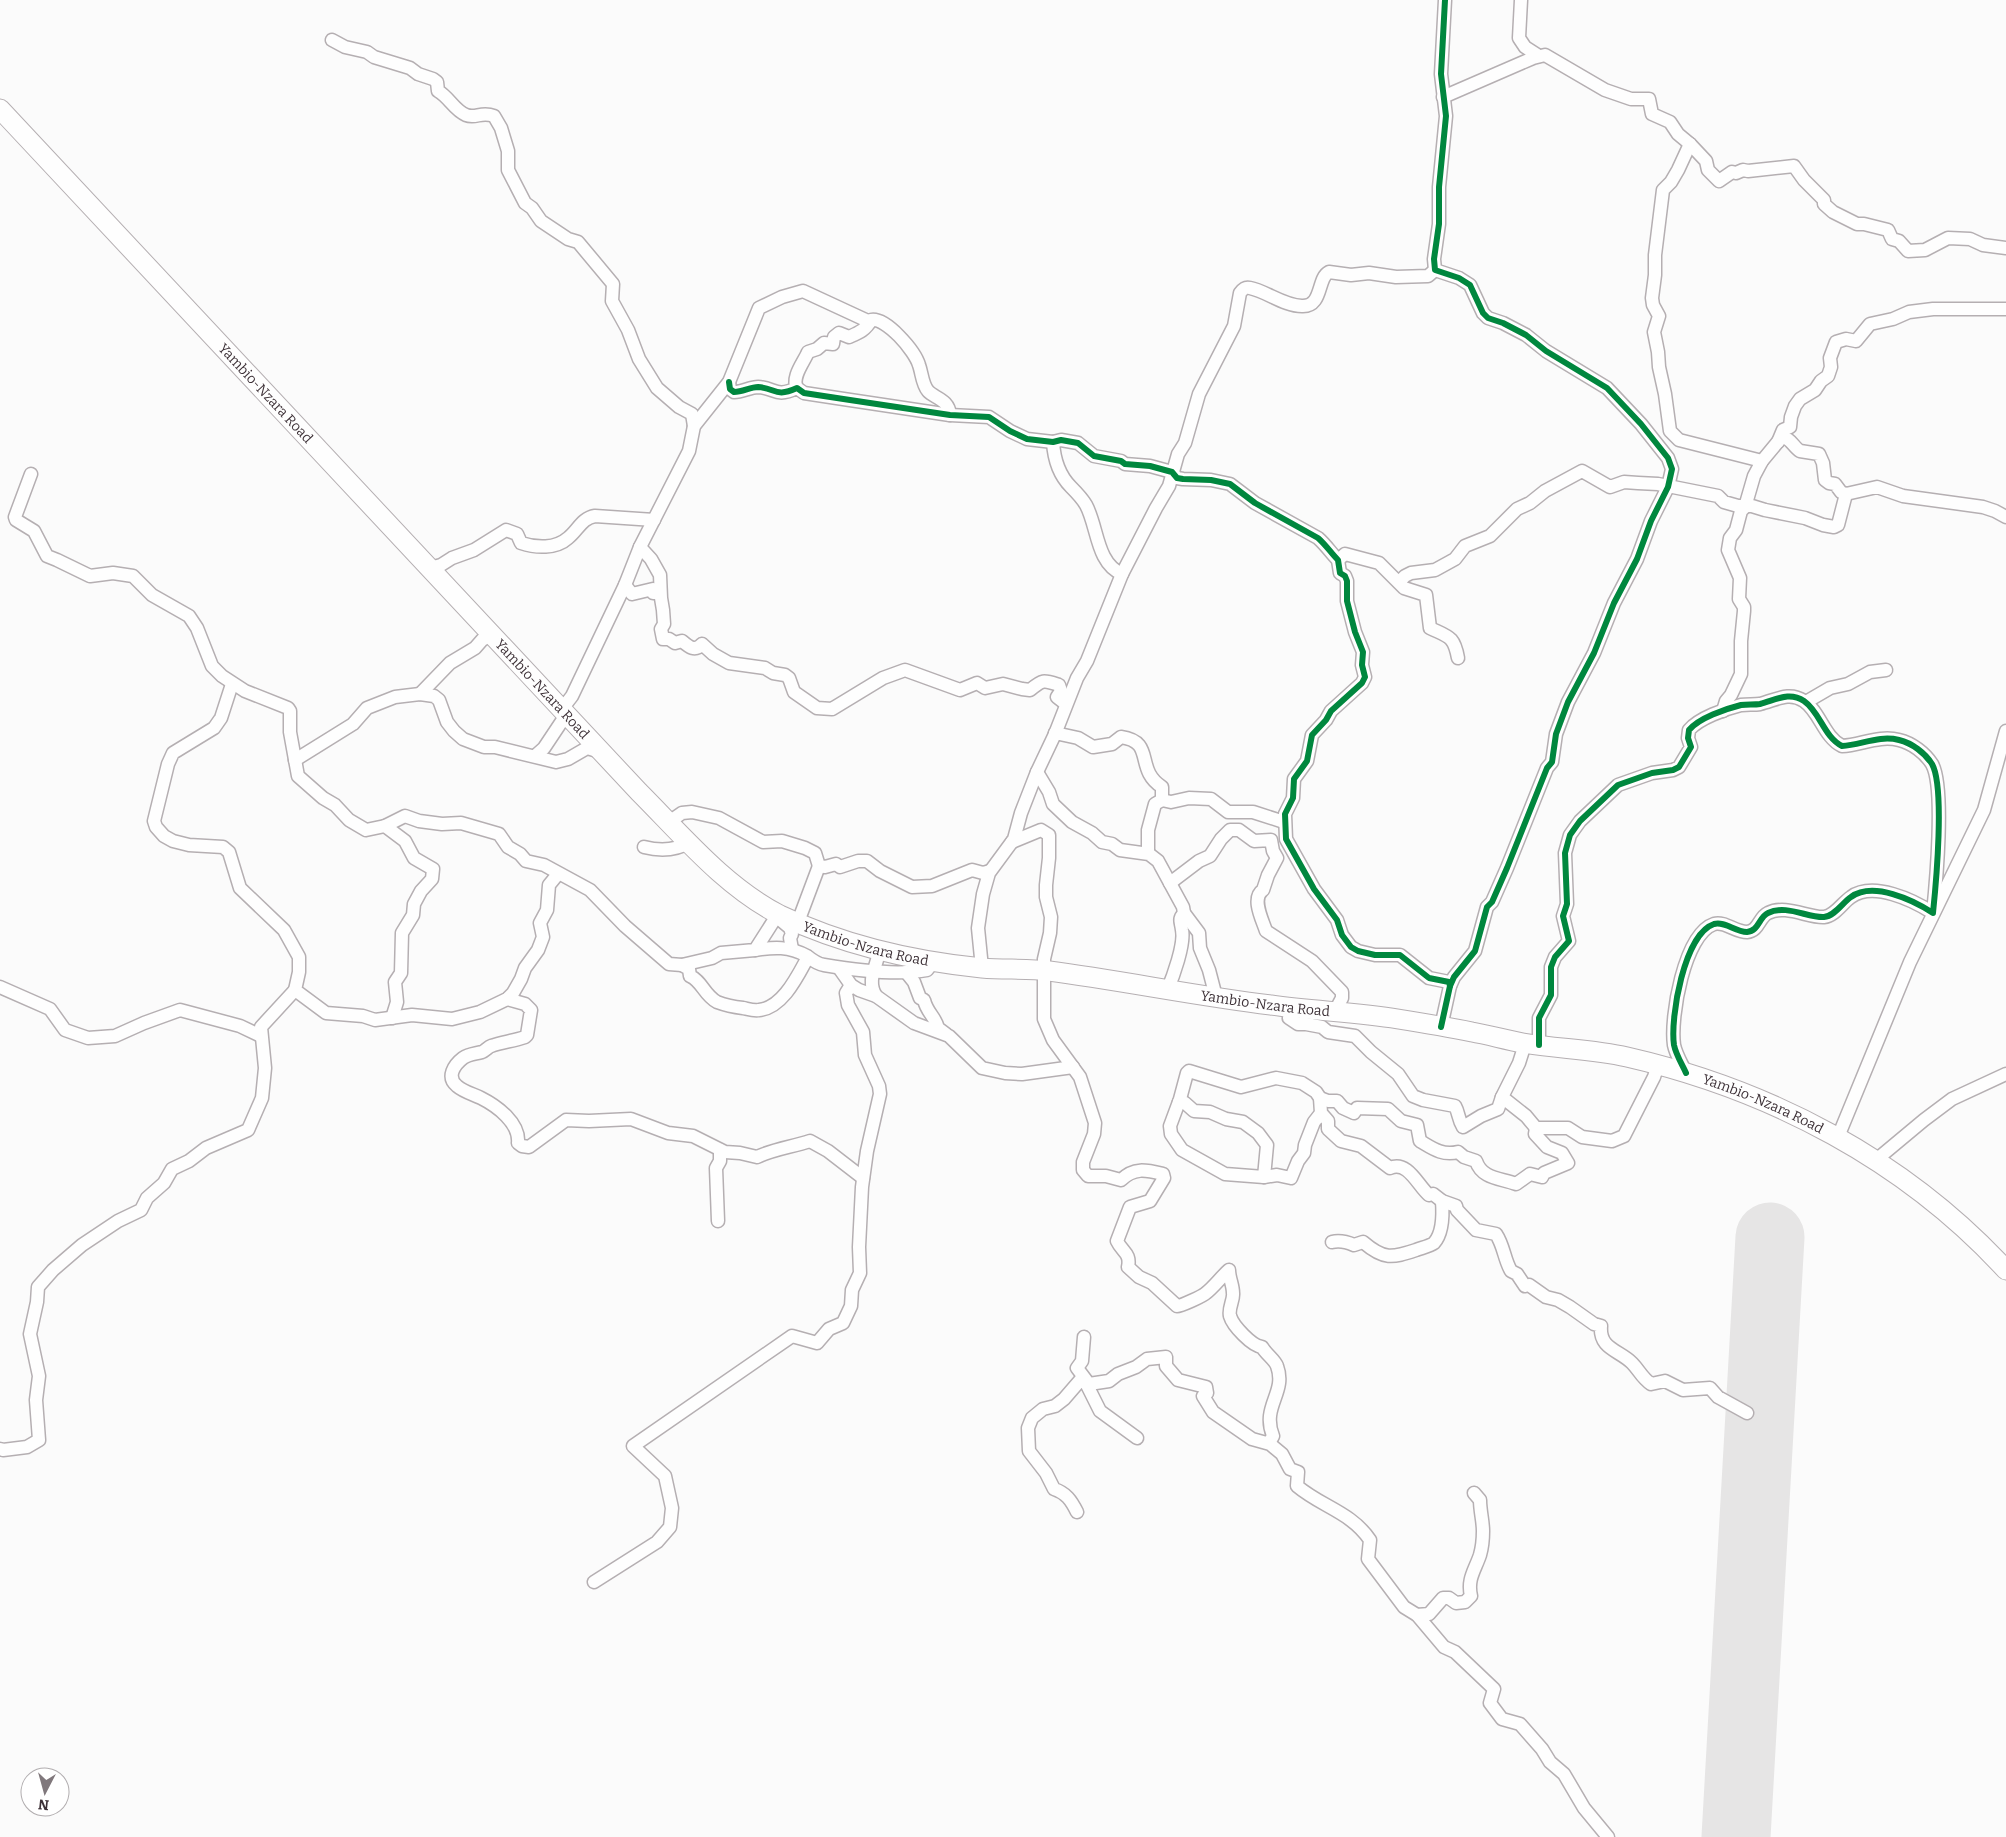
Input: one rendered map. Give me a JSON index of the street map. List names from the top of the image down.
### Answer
{
  "streets": {
    "main road": ["Yambio-Nzara Road"]
  },
  "north": "bottom"
}
